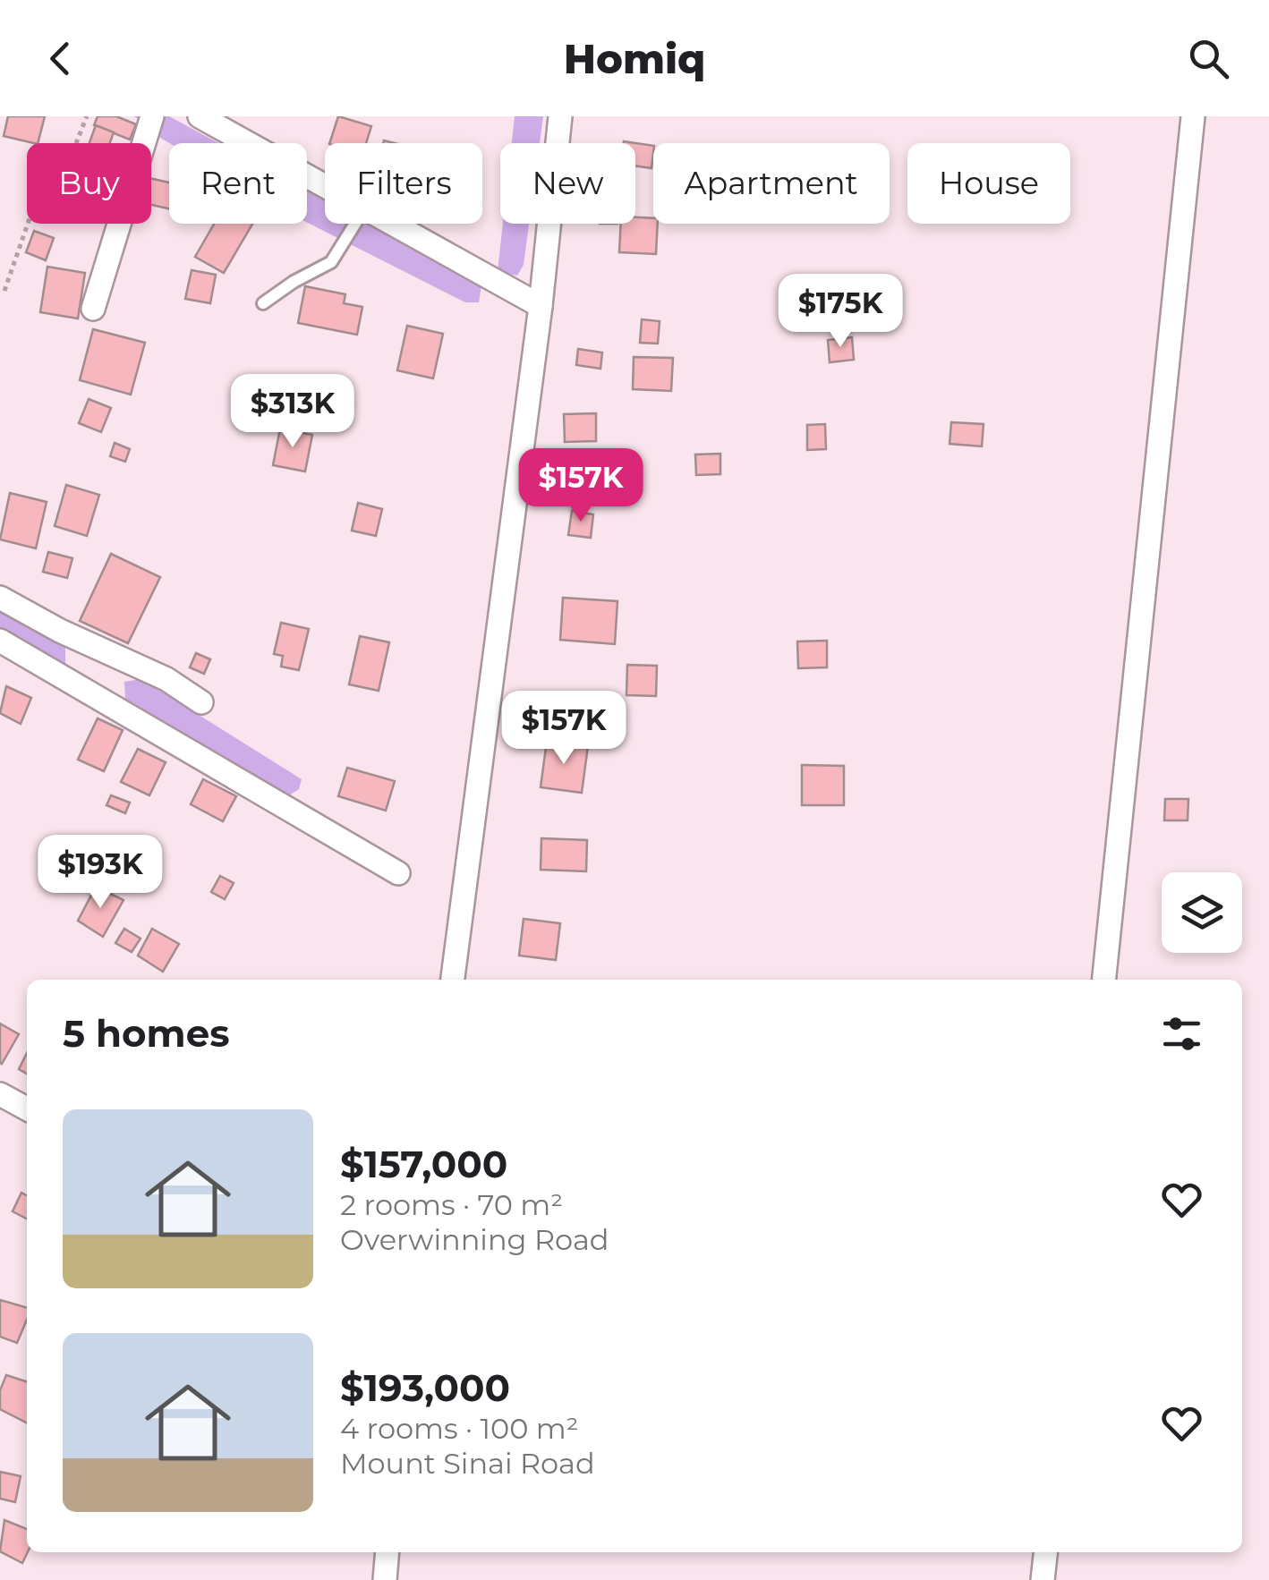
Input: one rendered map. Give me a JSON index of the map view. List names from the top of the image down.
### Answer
{
  "page": {
    "header": "Homiq",
    "chip": [
      "Buy",
      "Rent",
      "Filters",
      "New",
      "Apartment",
      "House"
    ],
    "price": [
      "$175K",
      "$313K",
      "$157K",
      "$157K",
      "$193K"
    ],
    "heading": "5 homes",
    "list": [
      {
        "name": "$157,000",
        "note": "2 rooms · 70 m² · Overwinning Road"
      },
      {
        "name": "$193,000",
        "note": "4 rooms · 100 m² · Mount Sinai Road"
      }
    ]
  }
}
